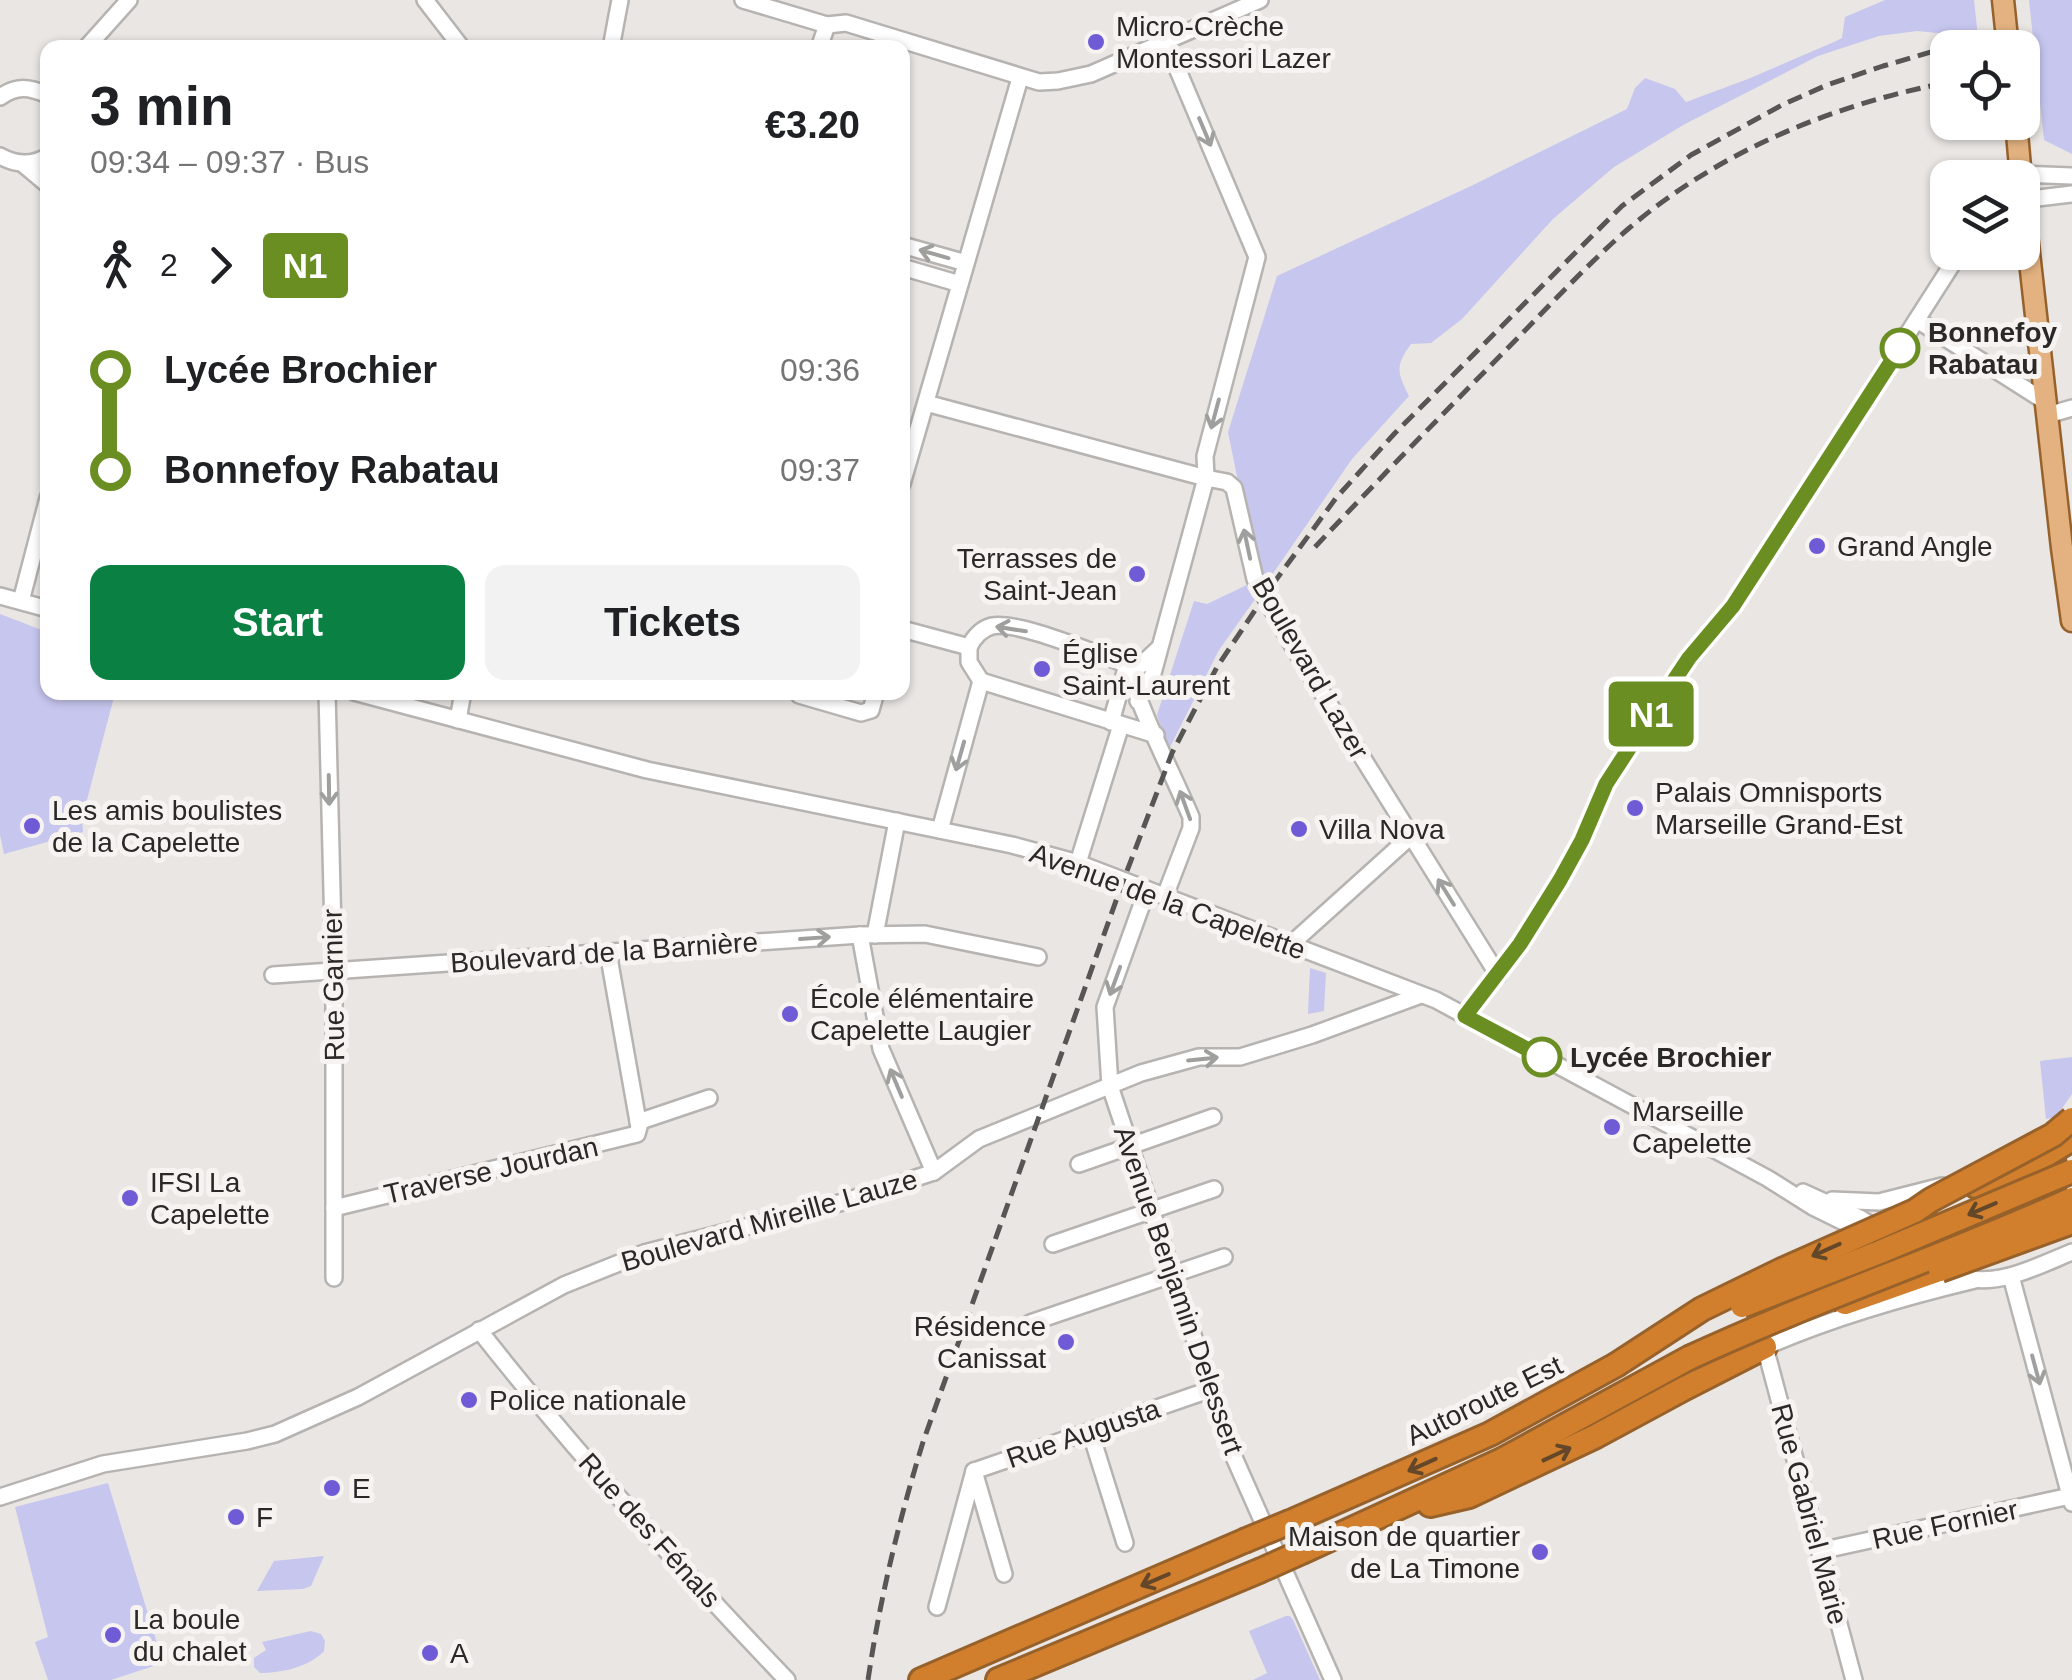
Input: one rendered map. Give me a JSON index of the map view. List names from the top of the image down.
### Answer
{
  "streets": {
    "highway": ["Autoroute Est"],
    "street": [
      "Boulevard Lazer",
      "Avenue de la Capelette",
      "Boulevard de la Barnière",
      "Rue Garnier",
      "Traverse Jourdan",
      "Boulevard Mireille Lauze",
      "Avenue Benjamin Delessert",
      "Rue Augusta",
      "Rue Gabriel Marie",
      "Rue Fornier",
      "Rue des Fénals"
    ]
  },
  "crossings": [
    ["Avenue de la Capelette", "Boulevard Mireille Lauze"],
    ["Avenue de la Capelette", "Avenue Benjamin Delessert"],
    ["Avenue de la Capelette", "Rue Gabriel Marie"],
    ["Boulevard de la Barnière", "Rue Garnier"],
    ["Rue Garnier", "Traverse Jourdan"],
    ["Boulevard Mireille Lauze", "Avenue Benjamin Delessert"],
    ["Boulevard Mireille Lauze", "Rue des Fénals"],
    ["Avenue Benjamin Delessert", "Rue Augusta"],
    ["Rue Gabriel Marie", "Rue Fornier"]
  ],
  "one_way": ["Boulevard Lazer", "Rue Garnier"],
  "places": [
    "Micro-Crèche Montessori Lazer",
    "Bonnefoy Rabatau",
    "Grand Angle",
    "Terrasses de Saint-Jean",
    "Église Saint-Laurent",
    "Palais Omnisports Marseille Grand-Est",
    "Les amis boulistes de la Capelette",
    "Villa Nova",
    "École élémentaire Capelette Laugier",
    "Lycée Brochier",
    "Marseille Capelette",
    "IFSI La Capelette",
    "Résidence Canissat",
    "Police nationale",
    "E",
    "F",
    "Maison de quartier de La Timone",
    "La boule du chalet",
    "A"
  ],
  "lines": ["bus line N1"],
  "page": {
    "on_map": "N1",
    "heading": ["3 min", "09:34 – 09:37 · Bus", "€3.20"],
    "legs": ["2", "N1"],
    "list": [
      {
        "name": "Lycée Brochier",
        "value": "09:36"
      },
      {
        "name": "Bonnefoy Rabatau",
        "value": "09:37"
      }
    ],
    "buttons": ["Start", "Tickets"]
  }
}
